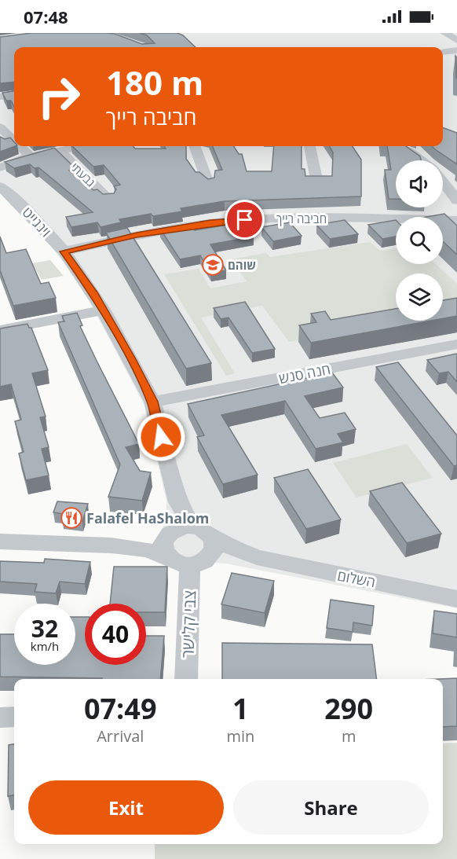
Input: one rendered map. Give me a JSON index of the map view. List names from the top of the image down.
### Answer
{
  "streets": {
    "street": [
      "גבעתי",
      "חביבה רייך",
      "וינגייט",
      "חנה סנש",
      "השלום",
      "צבי קלישר"
    ]
  },
  "crossings": [
    ["חביבה רייך", "וינגייט"],
    ["וינגייט", "חנה סנש"],
    ["וינגייט", "השלום"],
    ["וינגייט", "צבי קלישר"],
    ["השלום", "צבי קלישר"]
  ],
  "places": {
    "school or university": ["שוהם"],
    "restaurant": ["Falafel HaShalom"]
  },
  "page": {
    "status": "07:48",
    "turn": ["180 m", "חביבה רייך"],
    "speed": "32 km/h",
    "limit": "40",
    "eta": [
      "07:49",
      "Arrival",
      "1",
      "min",
      "290",
      "m"
    ],
    "buttons": ["Exit", "Share"]
  }
}
